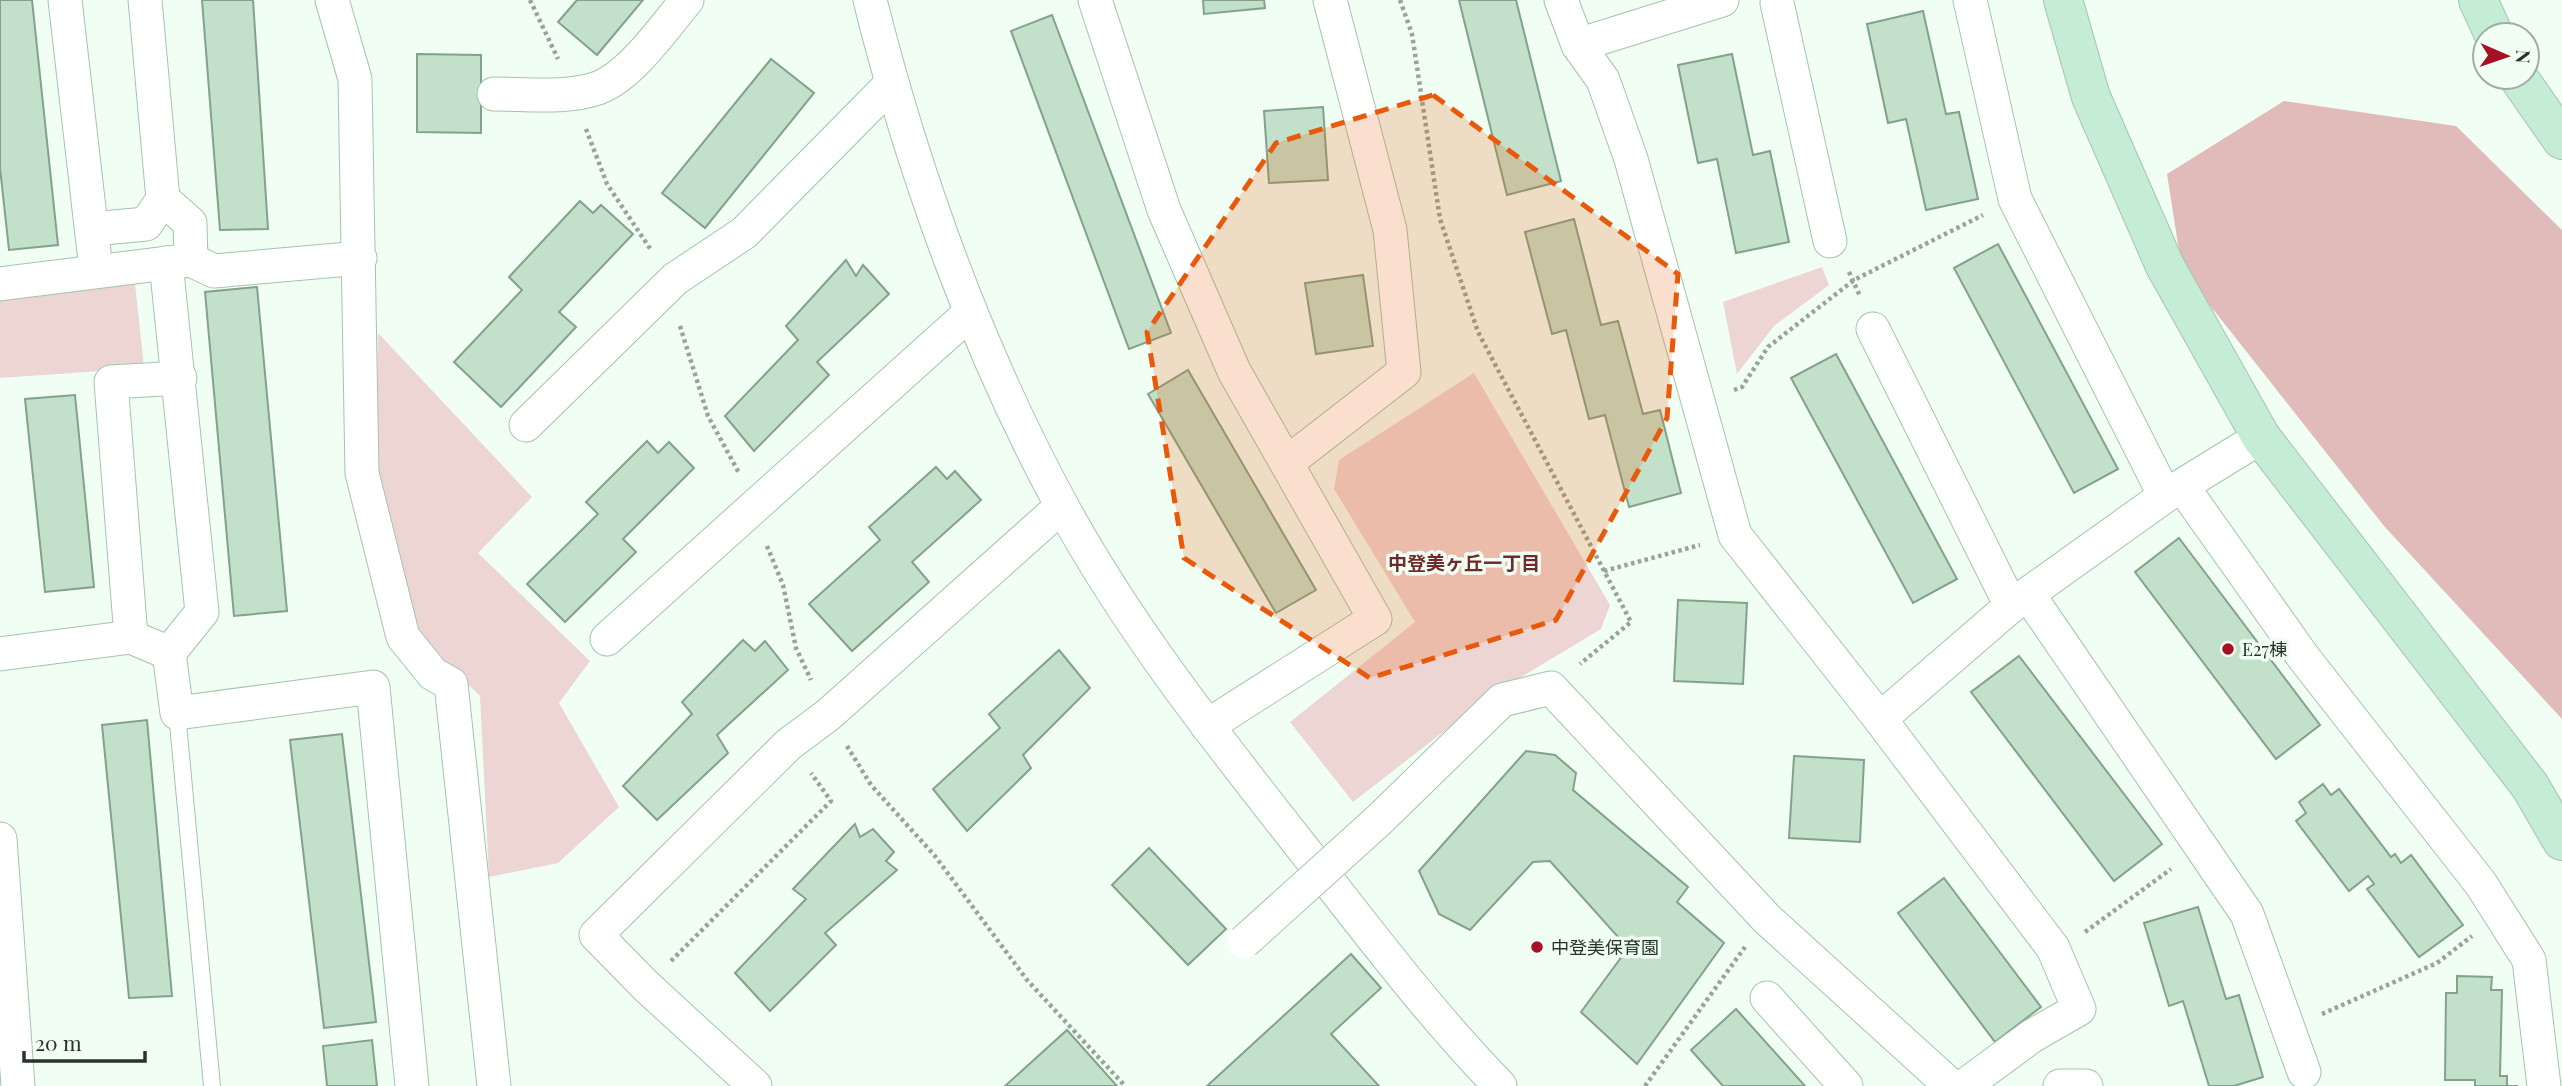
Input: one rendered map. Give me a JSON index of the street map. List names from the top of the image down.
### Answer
{
  "districts": ["中登美ヶ丘一丁目"],
  "places": ["E27棟", "中登美保育園"],
  "scale_bar": "20 m",
  "north": "right"
}
